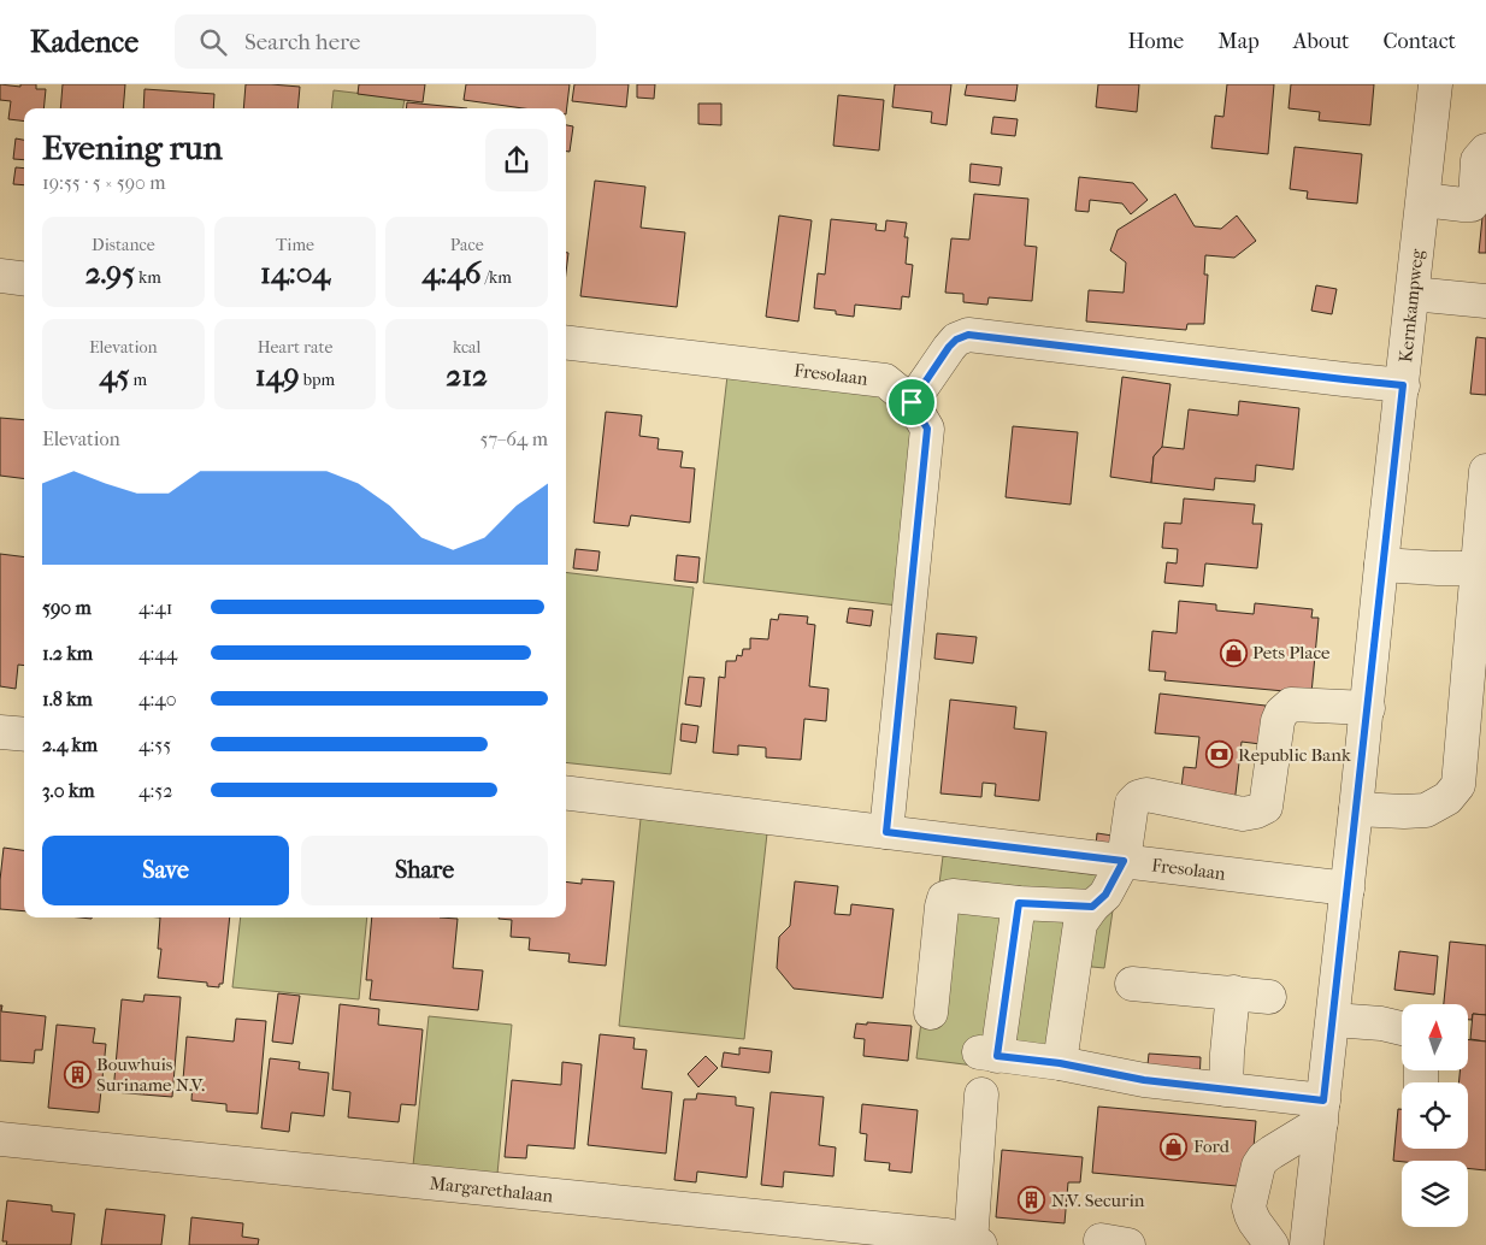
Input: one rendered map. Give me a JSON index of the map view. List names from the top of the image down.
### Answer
{
  "streets": {
    "street": ["Kernkampweg", "Fresolaan", "Margarethalaan"]
  },
  "crossings": [
    ["Kernkampweg", "Fresolaan"]
  ],
  "places": {
    "shop": ["Pets Place", "Ford"],
    "bank": ["Republic Bank"],
    "building": ["Bouwhuis Suriname N.V.", "N.V. Securin"]
  },
  "north": "top",
  "page": {
    "header": "Kadence",
    "search": "Search here",
    "nav": [
      "Home",
      "Map",
      "About",
      "Contact"
    ],
    "heading": ["Evening run", "19:55 · 5 × 590 m"],
    "stats": [
      ["Distance", "2.95 km"],
      ["Time", "14:04"],
      ["Pace", "4:46 /km"],
      ["Elevation", "45 m"],
      ["Heart rate", "149 bpm"],
      ["kcal", "212"]
    ],
    "chart": ["Elevation", "57–64 m"],
    "list": [
      {
        "name": "590 m",
        "note": "4:41"
      },
      {
        "name": "1.2 km",
        "note": "4:44"
      },
      {
        "name": "1.8 km",
        "note": "4:40"
      },
      {
        "name": "2.4 km",
        "note": "4:55"
      },
      {
        "name": "3.0 km",
        "note": "4:52"
      }
    ],
    "buttons": ["Save", "Share"]
  }
}
